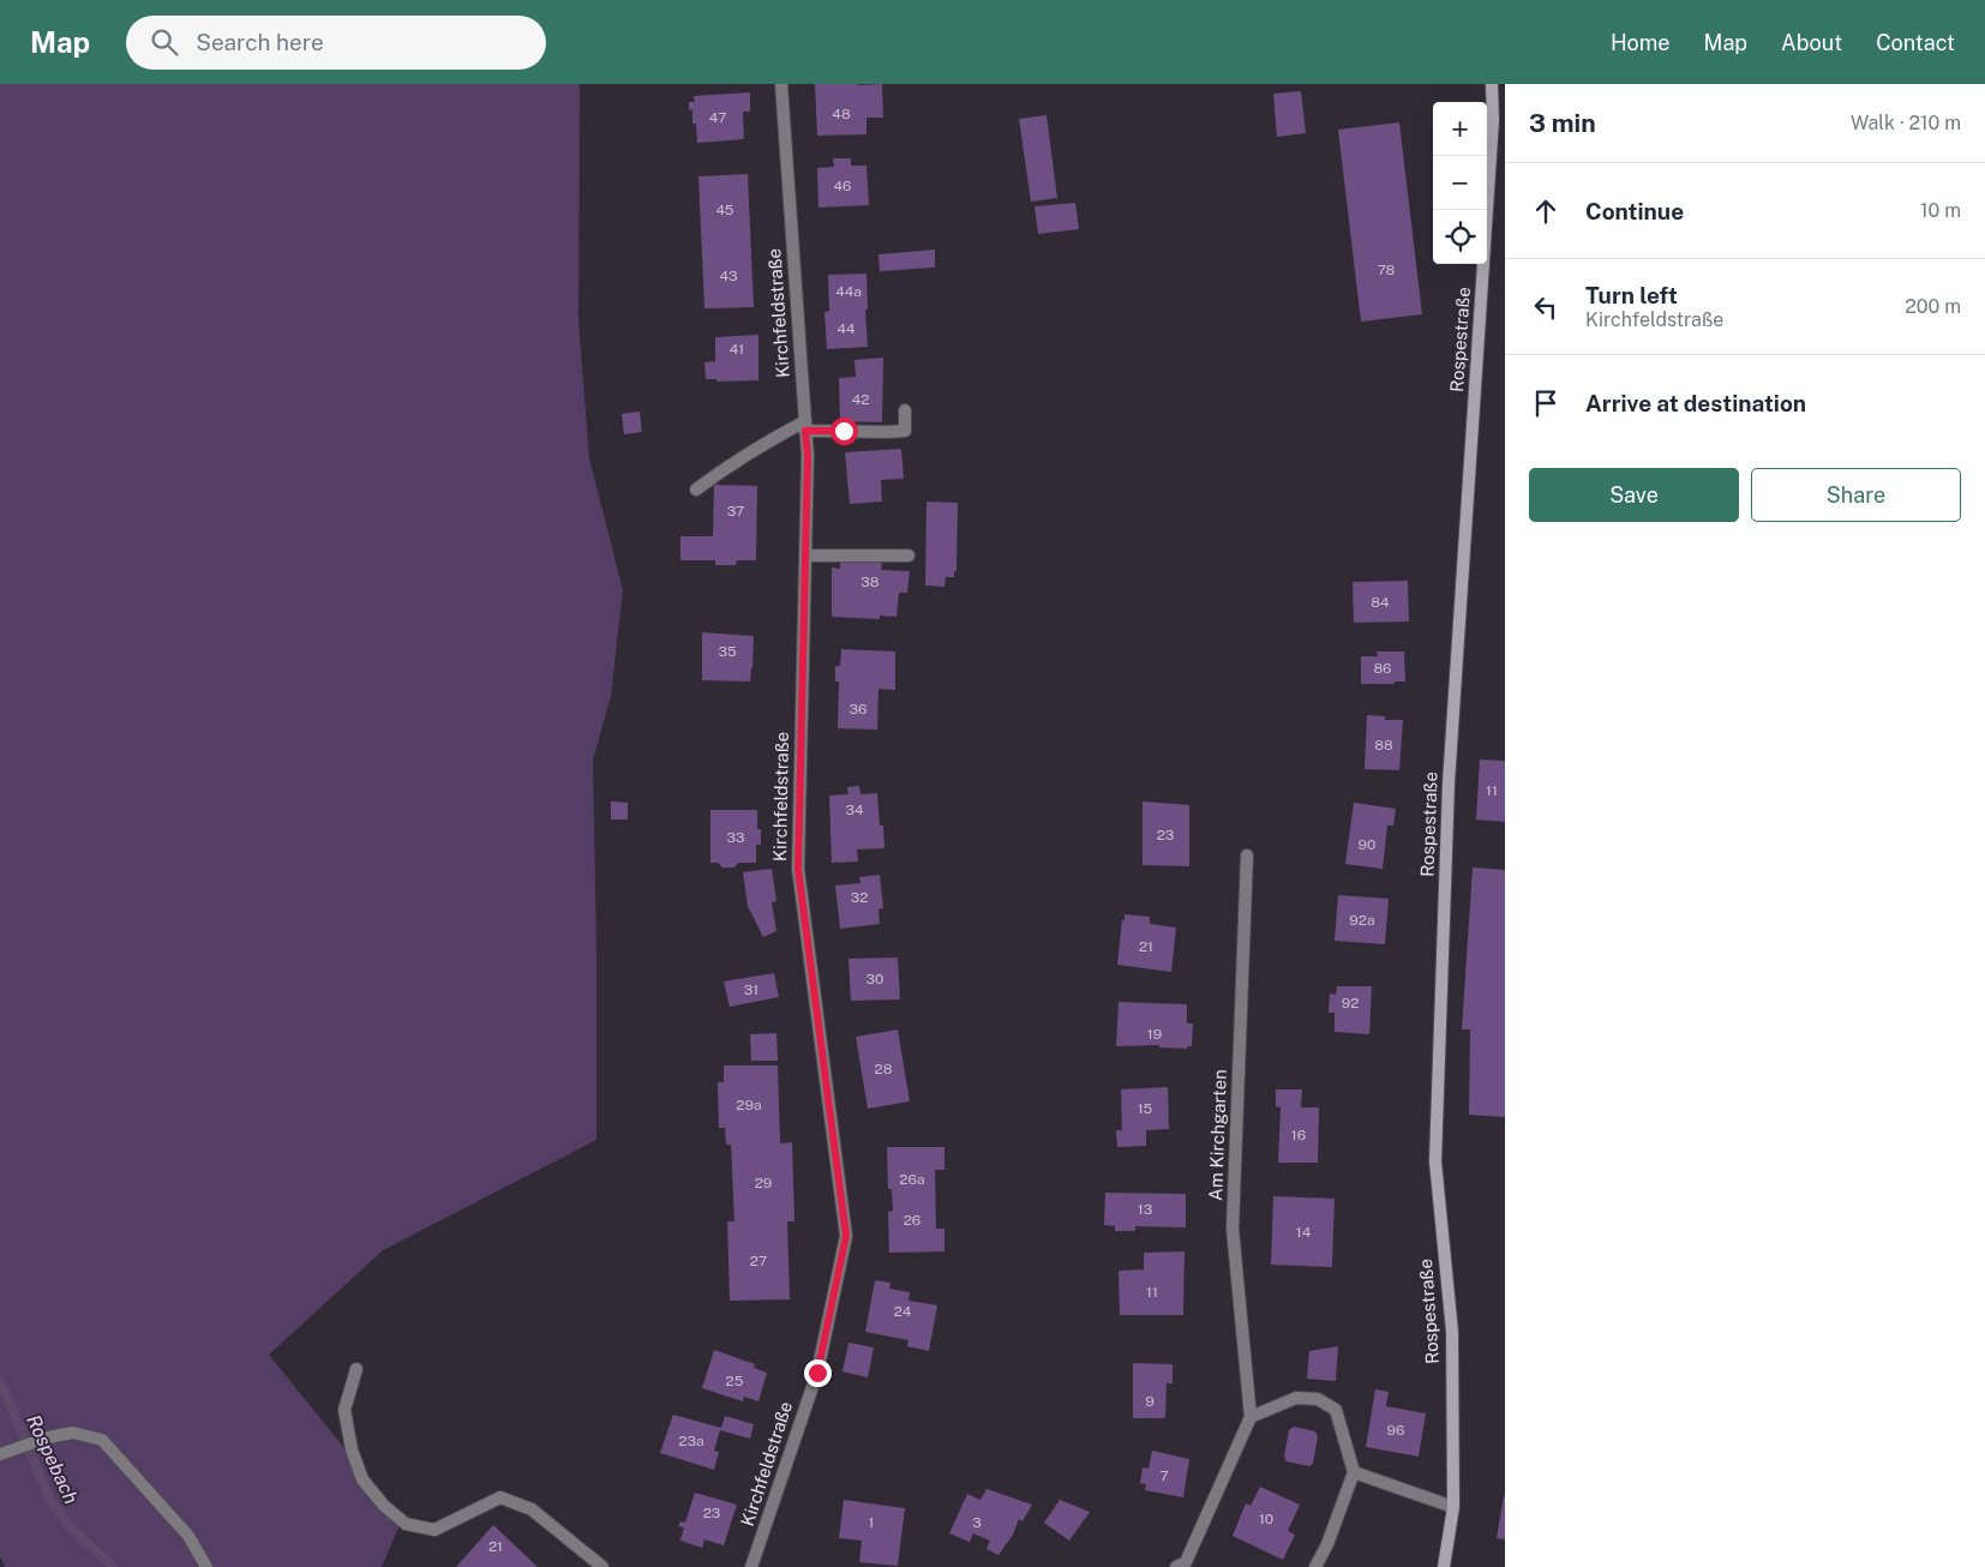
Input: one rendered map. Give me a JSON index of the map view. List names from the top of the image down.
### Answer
{
  "streets": {
    "street": ["Kirchfeldstraße", "Rospestraße", "Am Kirchgarten"]
  },
  "water": ["Rospebach"],
  "house_numbers": [
    "48",
    "47",
    "46",
    "45",
    "78",
    "43",
    "44a",
    "44",
    "41",
    "42",
    "37",
    "38",
    "84",
    "35",
    "86",
    "36",
    "88",
    "11",
    "34",
    "23",
    "33",
    "90",
    "32",
    "92a",
    "21",
    "30",
    "31",
    "92",
    "19",
    "28",
    "29a",
    "15",
    "16",
    "26a",
    "29",
    "13",
    "26",
    "14",
    "27",
    "11",
    "24",
    "25",
    "9",
    "96",
    "23a",
    "7",
    "23",
    "10",
    "1",
    "3",
    "21"
  ],
  "page": {
    "header": "Map",
    "search": "Search here",
    "nav": [
      "Home",
      "Map",
      "About",
      "Contact"
    ],
    "heading": ["3 min", "Walk · 210 m"],
    "map_buttons": ["+", "−"],
    "list": [
      ["Continue", "10 m"],
      ["Turn left", "Kirchfeldstraße", "200 m"],
      "Arrive at destination"
    ],
    "buttons": ["Save", "Share"]
  }
}
